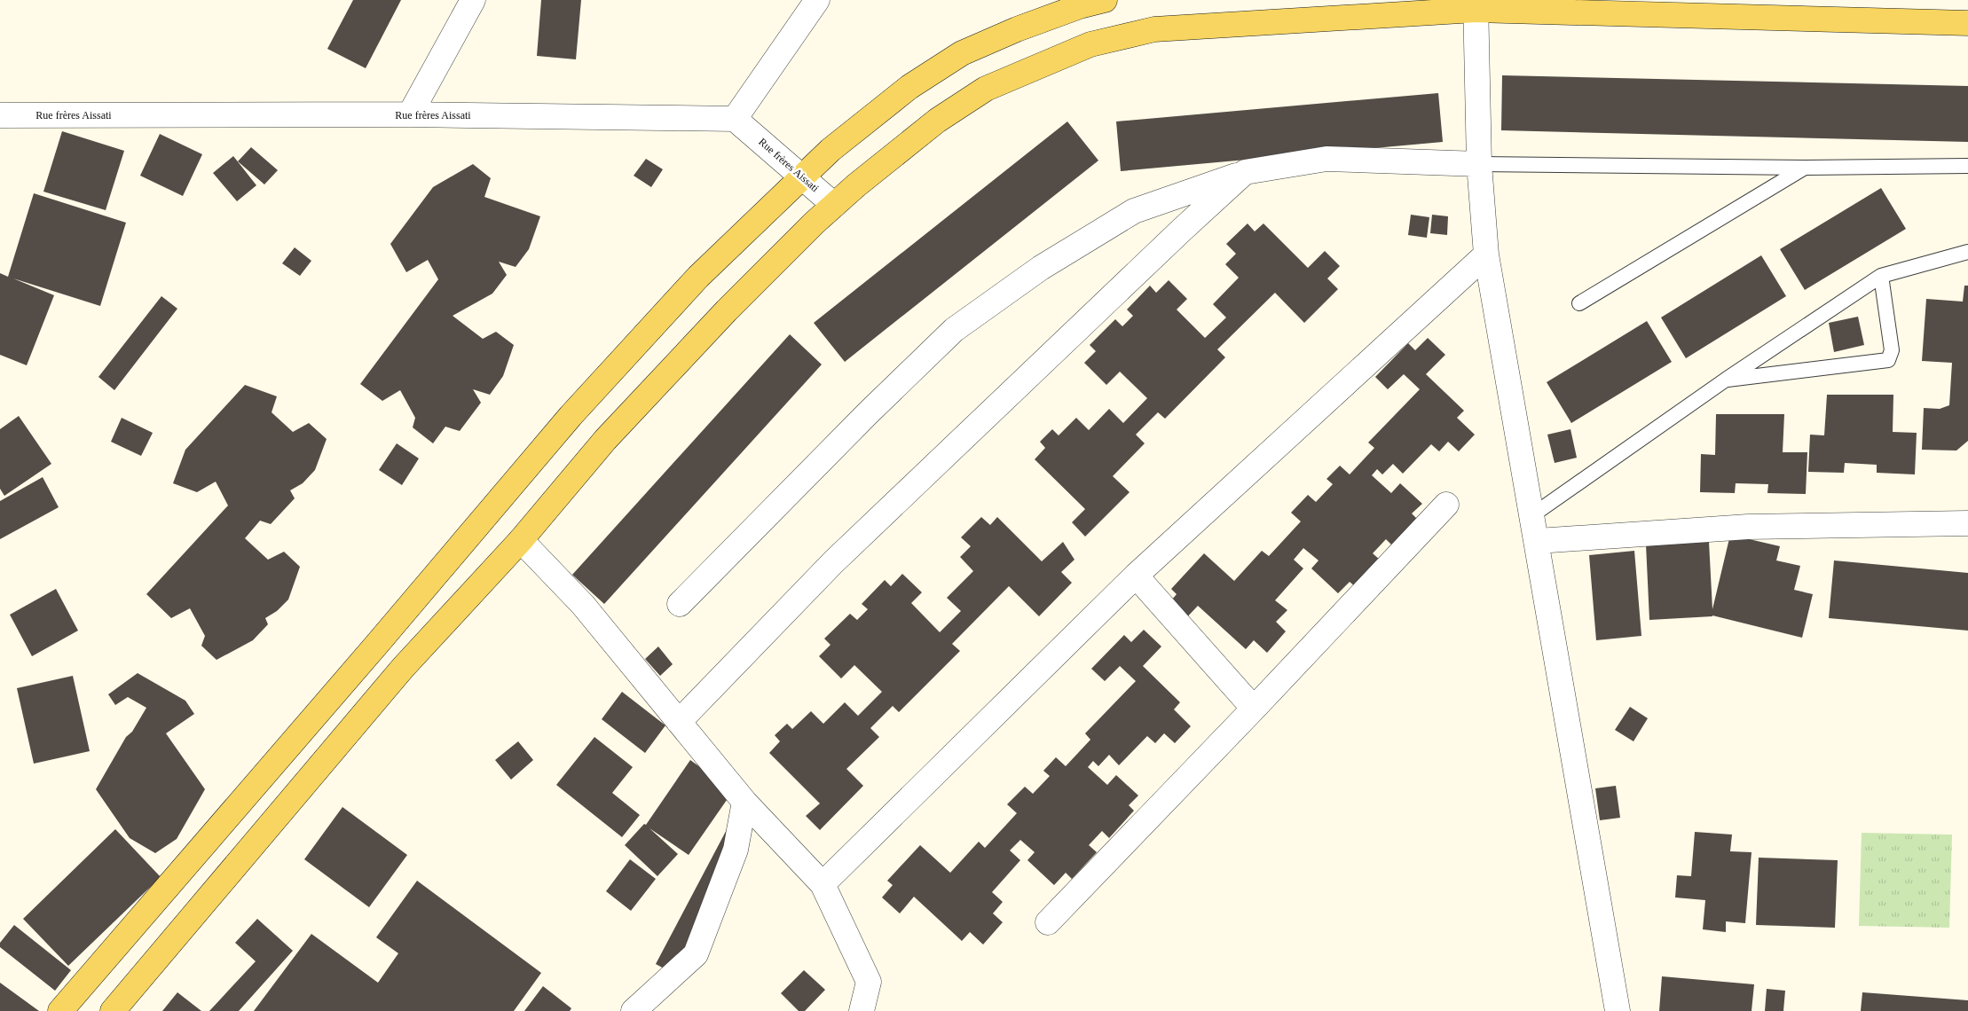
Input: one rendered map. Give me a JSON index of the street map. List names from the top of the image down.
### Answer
{
  "streets": {
    "street": ["Rue frères Aissati"]
  }
}
